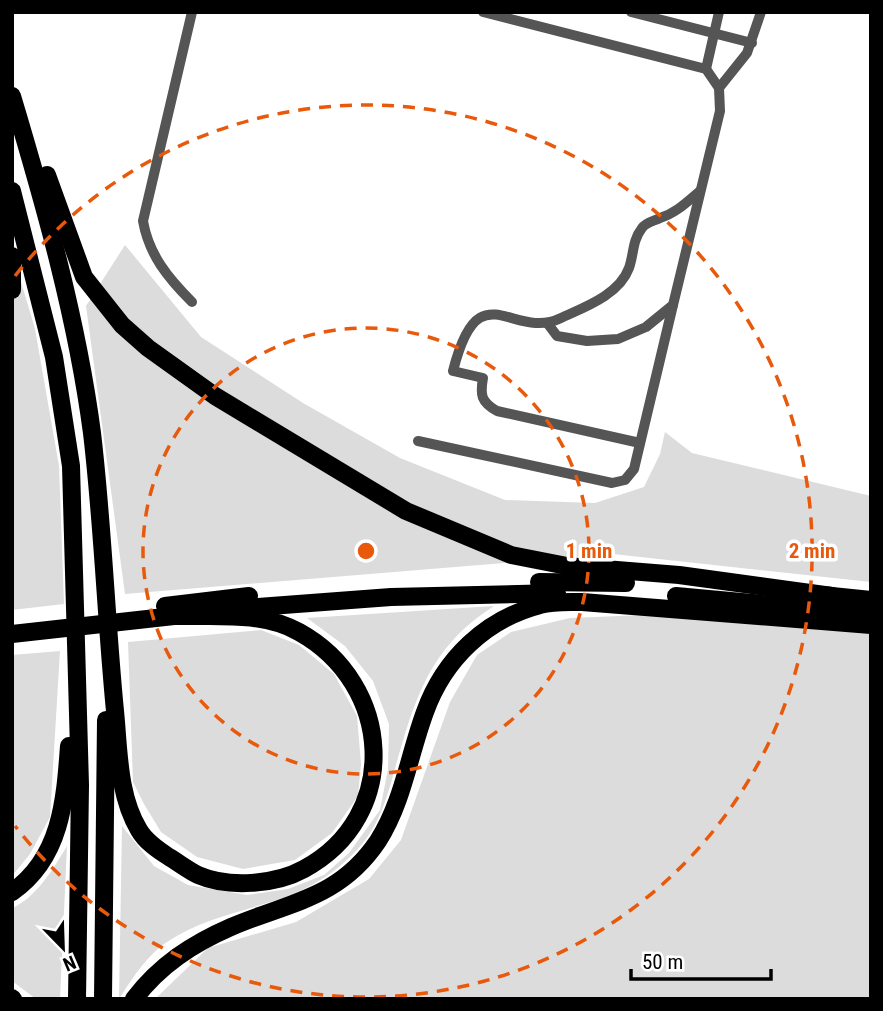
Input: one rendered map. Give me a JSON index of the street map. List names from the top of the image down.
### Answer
{
  "scale_bar": "50 m",
  "north": "bottom right",
  "rings": ["1 min", "2 min"]
}
